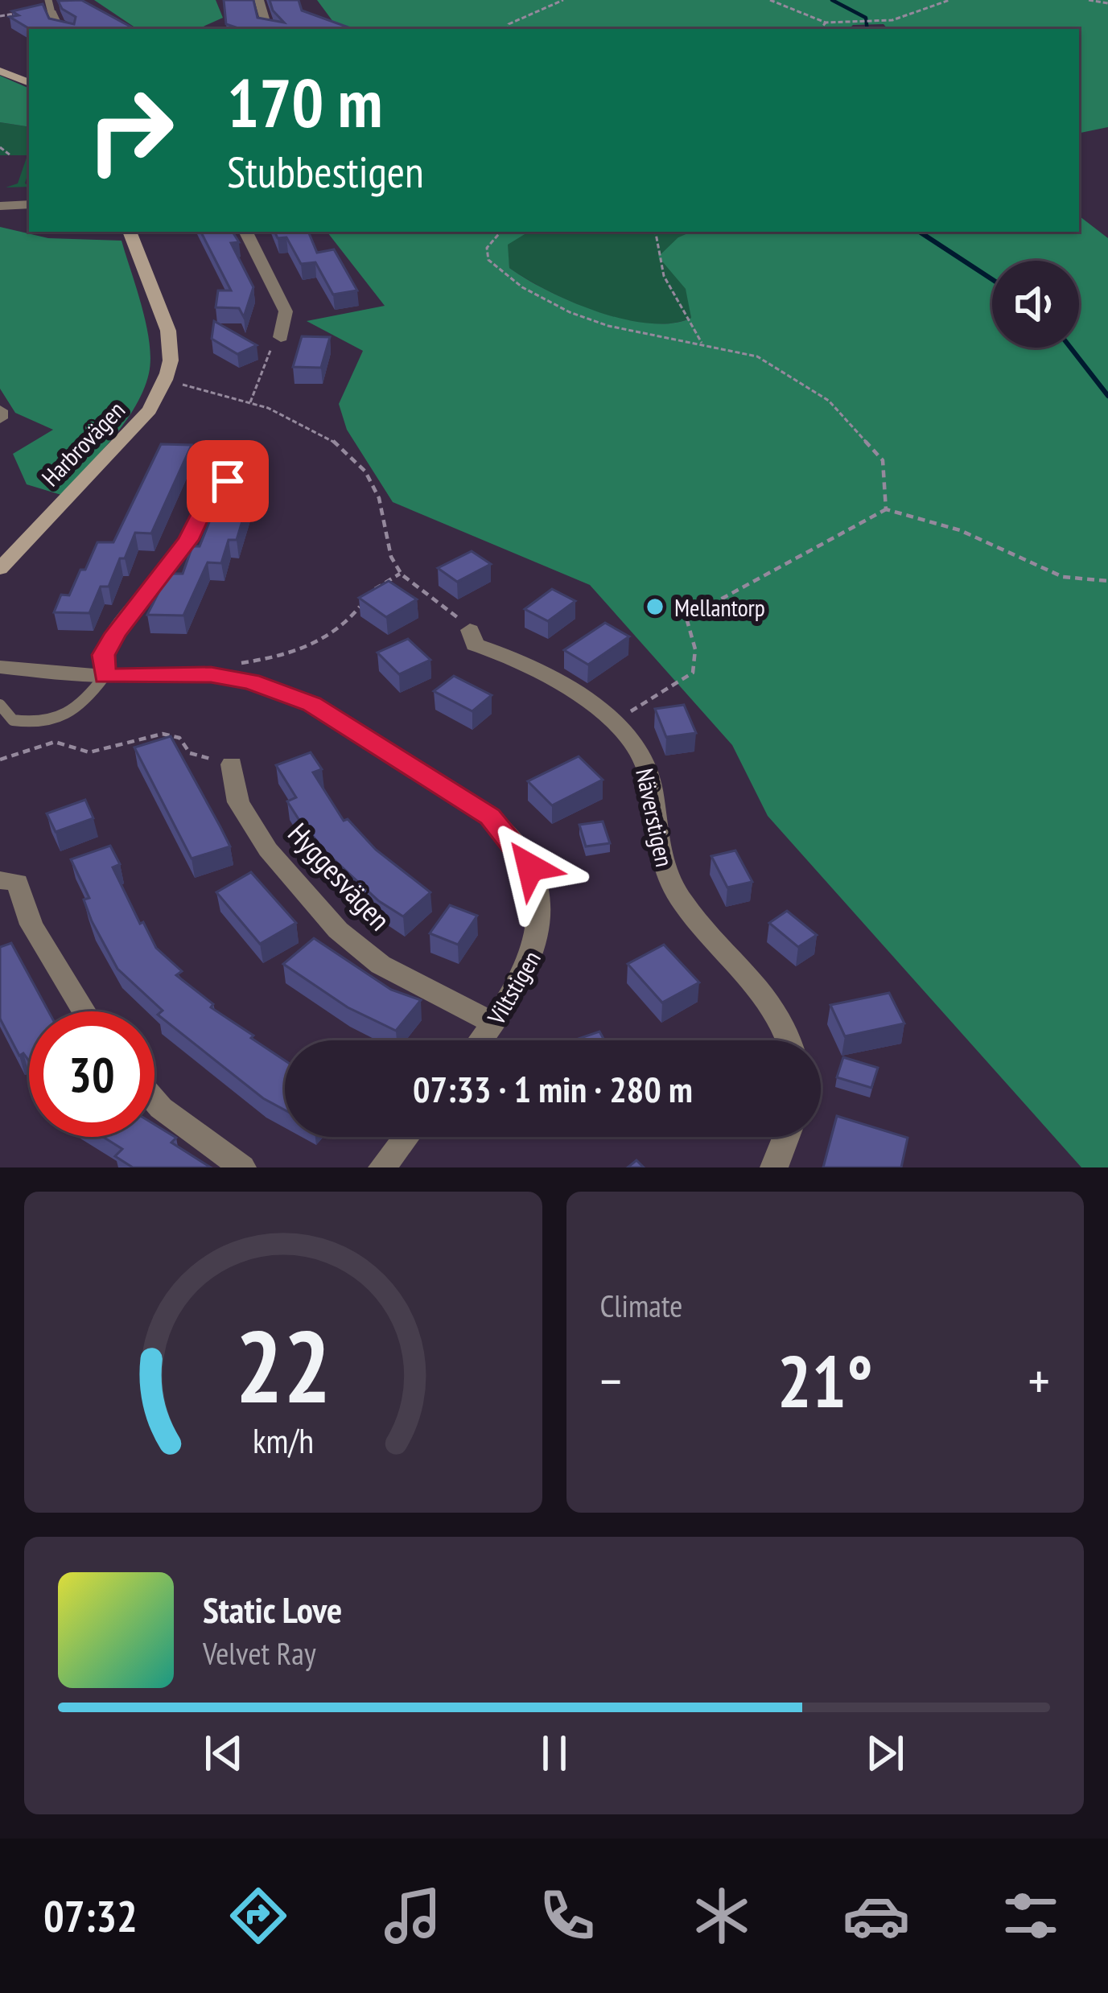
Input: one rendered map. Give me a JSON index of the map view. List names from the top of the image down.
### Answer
{
  "streets": {
    "street": [
      "Harbrovägen",
      "Näverstigen",
      "Hyggesvägen",
      "Viltstigen"
    ]
  },
  "crossings": [
    ["Hyggesvägen", "Viltstigen"]
  ],
  "places": ["Mellantorp"],
  "page": {
    "turn": ["170 m", "Stubbestigen"],
    "limit": "30",
    "trip": "07:33 · 1 min · 280 m",
    "tile": "Climate",
    "heat": ["−", "21°", "+"],
    "song": ["Static Love", "Velvet Ray"],
    "tabs": "07:32",
    "gauge": ["22", "km/h"]
  }
}
